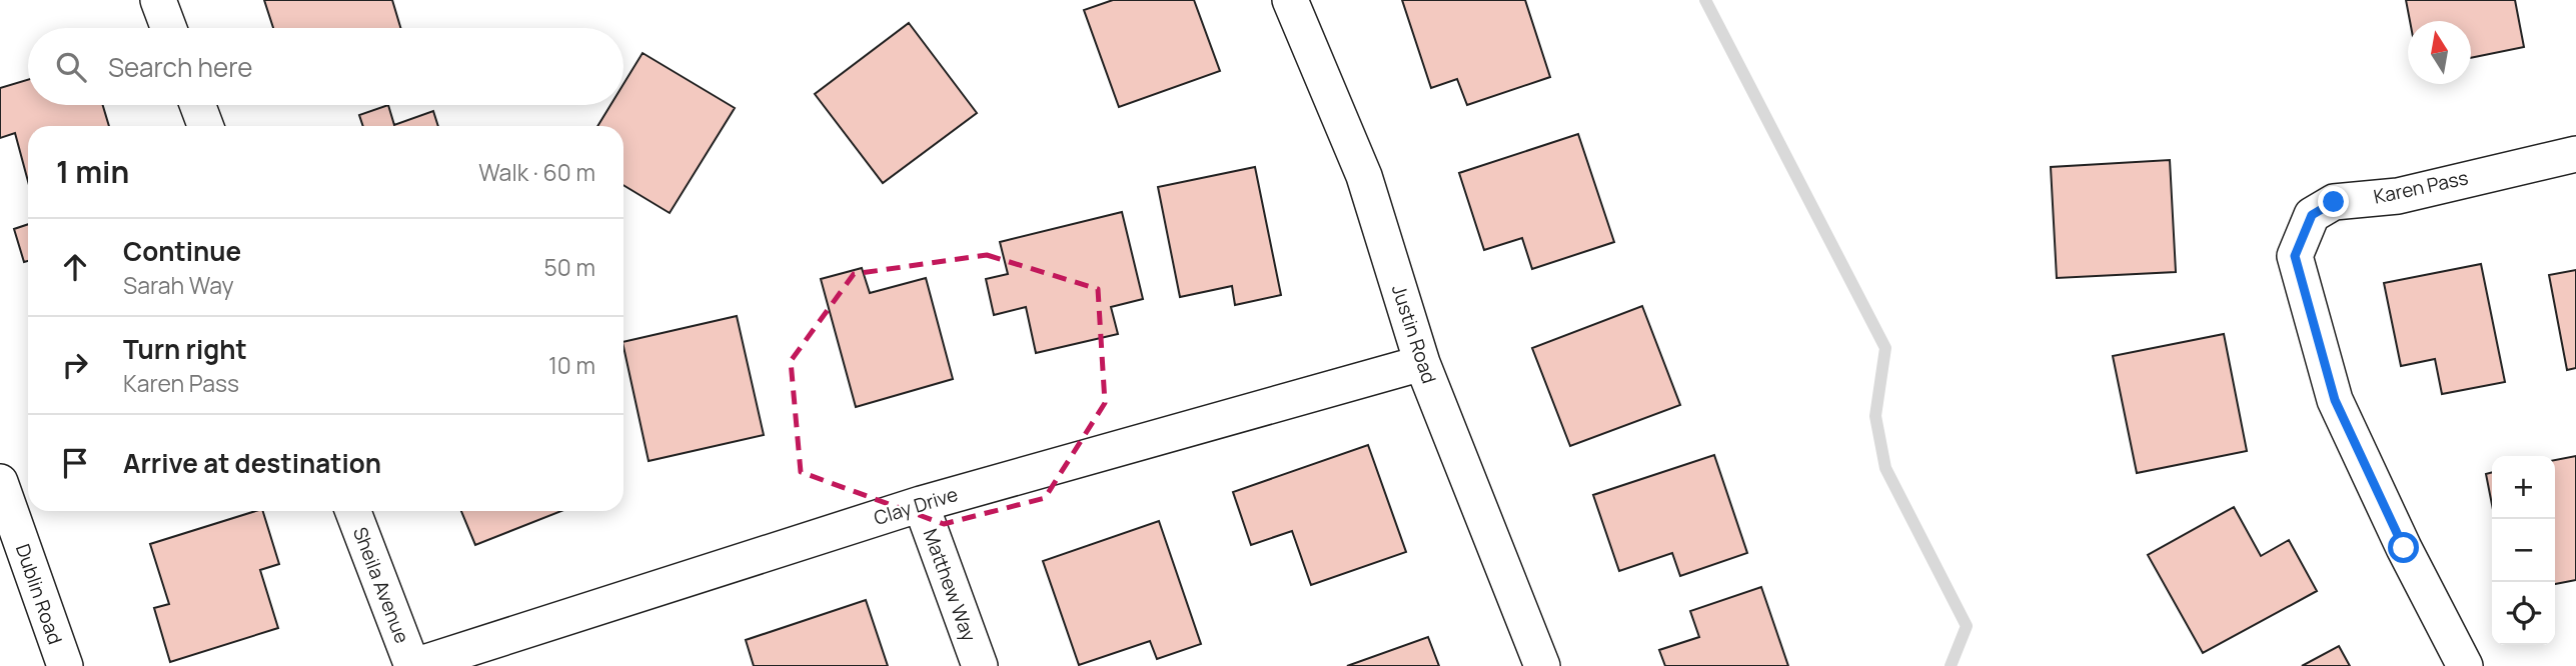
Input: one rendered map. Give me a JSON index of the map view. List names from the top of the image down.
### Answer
{
  "streets": {
    "street": [
      "Karen Pass",
      "Justin Road",
      "Clay Drive",
      "Sheila Avenue",
      "Matthew Way",
      "Dublin Road"
    ]
  },
  "crossings": [
    ["Justin Road", "Clay Drive"],
    ["Clay Drive", "Sheila Avenue"],
    ["Clay Drive", "Matthew Way"]
  ],
  "north": "top",
  "page": {
    "search": "Search here",
    "heading": ["1 min", "Walk · 60 m"],
    "list": [
      ["Continue", "Sarah Way", "50 m"],
      ["Turn right", "Karen Pass", "10 m"],
      "Arrive at destination"
    ],
    "map_buttons": ["+", "−"]
  }
}
